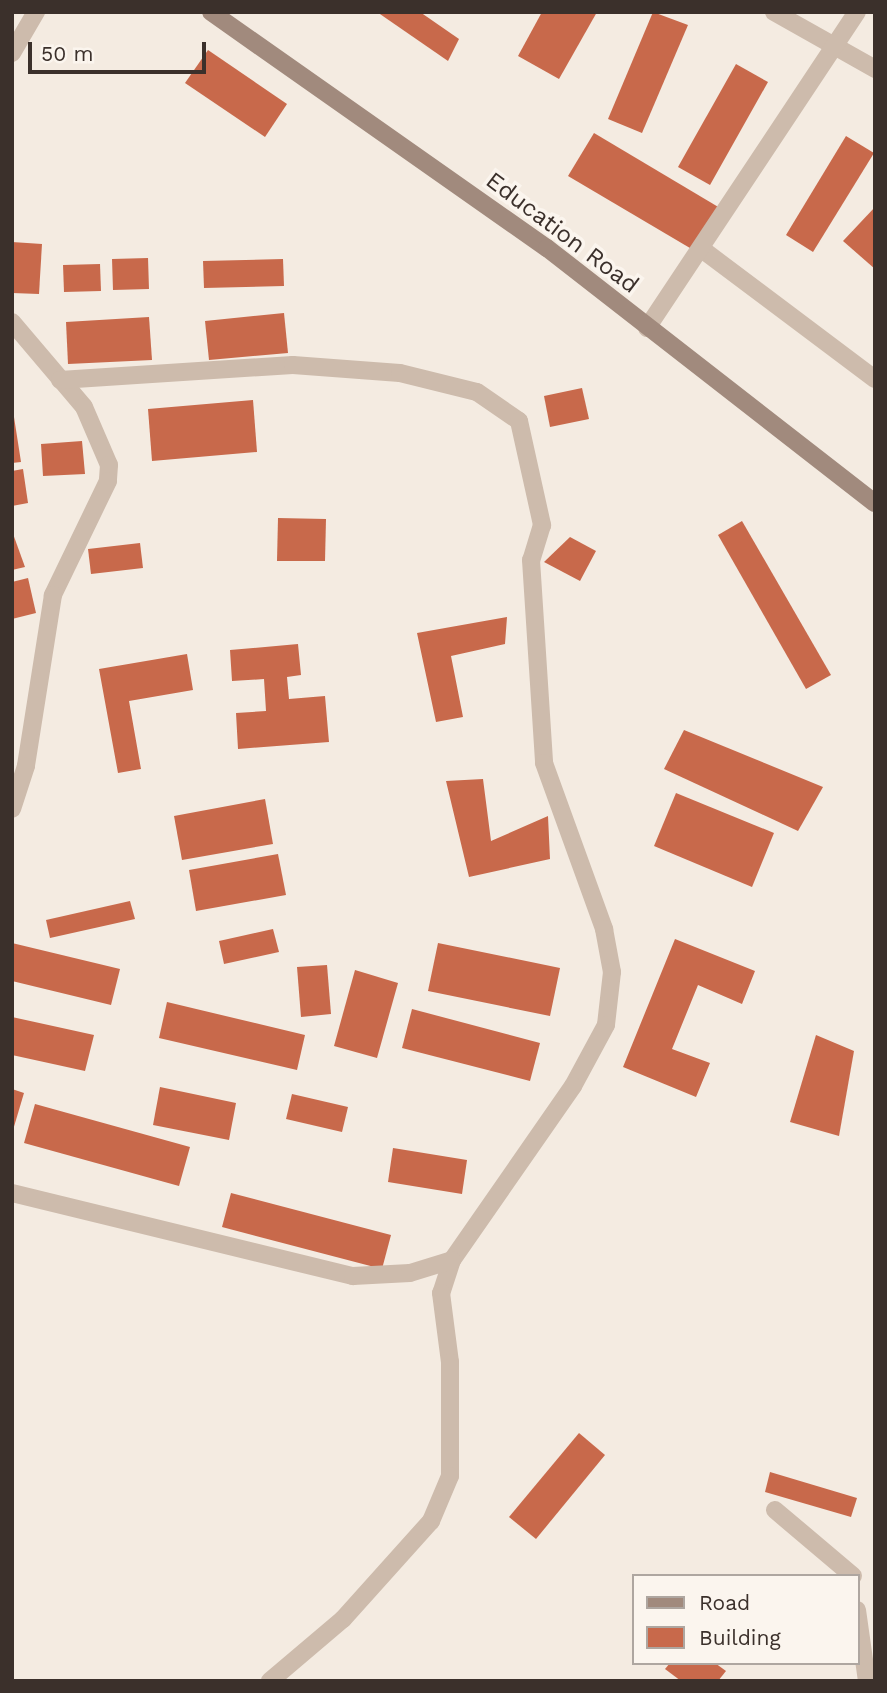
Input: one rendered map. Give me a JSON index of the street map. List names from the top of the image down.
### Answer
{
  "streets": {
    "street": ["Education Road"]
  },
  "legend": ["Road", "Building"],
  "scale_bar": "50 m"
}
